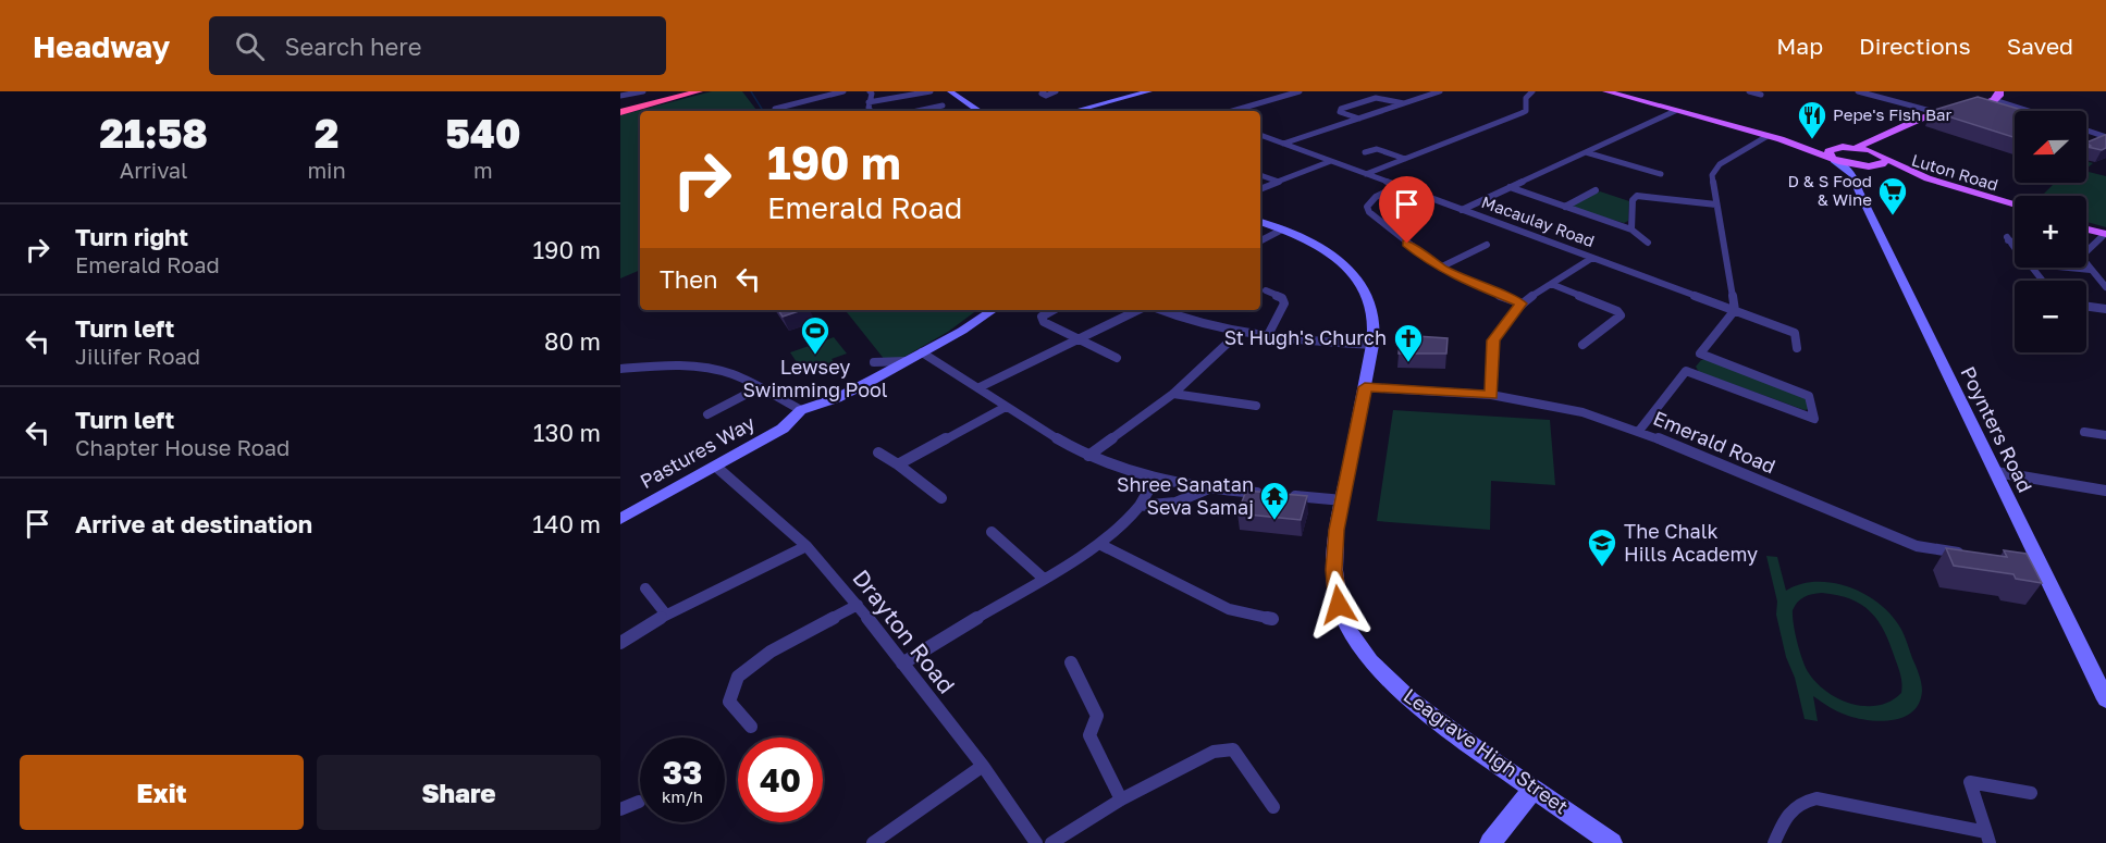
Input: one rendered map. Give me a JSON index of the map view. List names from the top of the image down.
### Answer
{
  "streets": {
    "main road": ["Luton Road"],
    "street": [
      "Macaulay Road",
      "Poynters Road",
      "Emerald Road",
      "Pastures Way",
      "Drayton Road",
      "Leagrave High Street"
    ]
  },
  "crossings": [
    ["Emerald Road", "Leagrave High Street"],
    ["Pastures Way", "Drayton Road"]
  ],
  "places": {
    "restaurant": ["Pepe's Fish Bar"],
    "supermarket": ["D & S Food & Wine"],
    "sports": ["Lewsey Swimming Pool"],
    "church": ["St Hugh's Church"],
    "temple": ["Shree Sanatan Seva Samaj"],
    "school or university": ["The Chalk Hills Academy"]
  },
  "north": "left",
  "page": {
    "header": "Headway",
    "search": "Search here",
    "nav": ["Map", "Directions", "Saved"],
    "eta": [
      "21:58",
      "Arrival",
      "2",
      "min",
      "540",
      "m"
    ],
    "map_buttons": ["+", "−"],
    "turn": ["190 m", "Emerald Road"],
    "list": [
      {
        "name": "Turn right",
        "note": "Emerald Road",
        "value": "190 m"
      },
      {
        "name": "Turn left",
        "note": "Jillifer Road",
        "value": "80 m"
      },
      {
        "name": "Turn left",
        "note": "Chapter House Road",
        "value": "130 m"
      },
      {
        "name": "Arrive at destination",
        "value": "140 m"
      }
    ],
    "then": "Then",
    "speed": "33 km/h",
    "limit": "40",
    "buttons": ["Exit", "Share"]
  }
}
